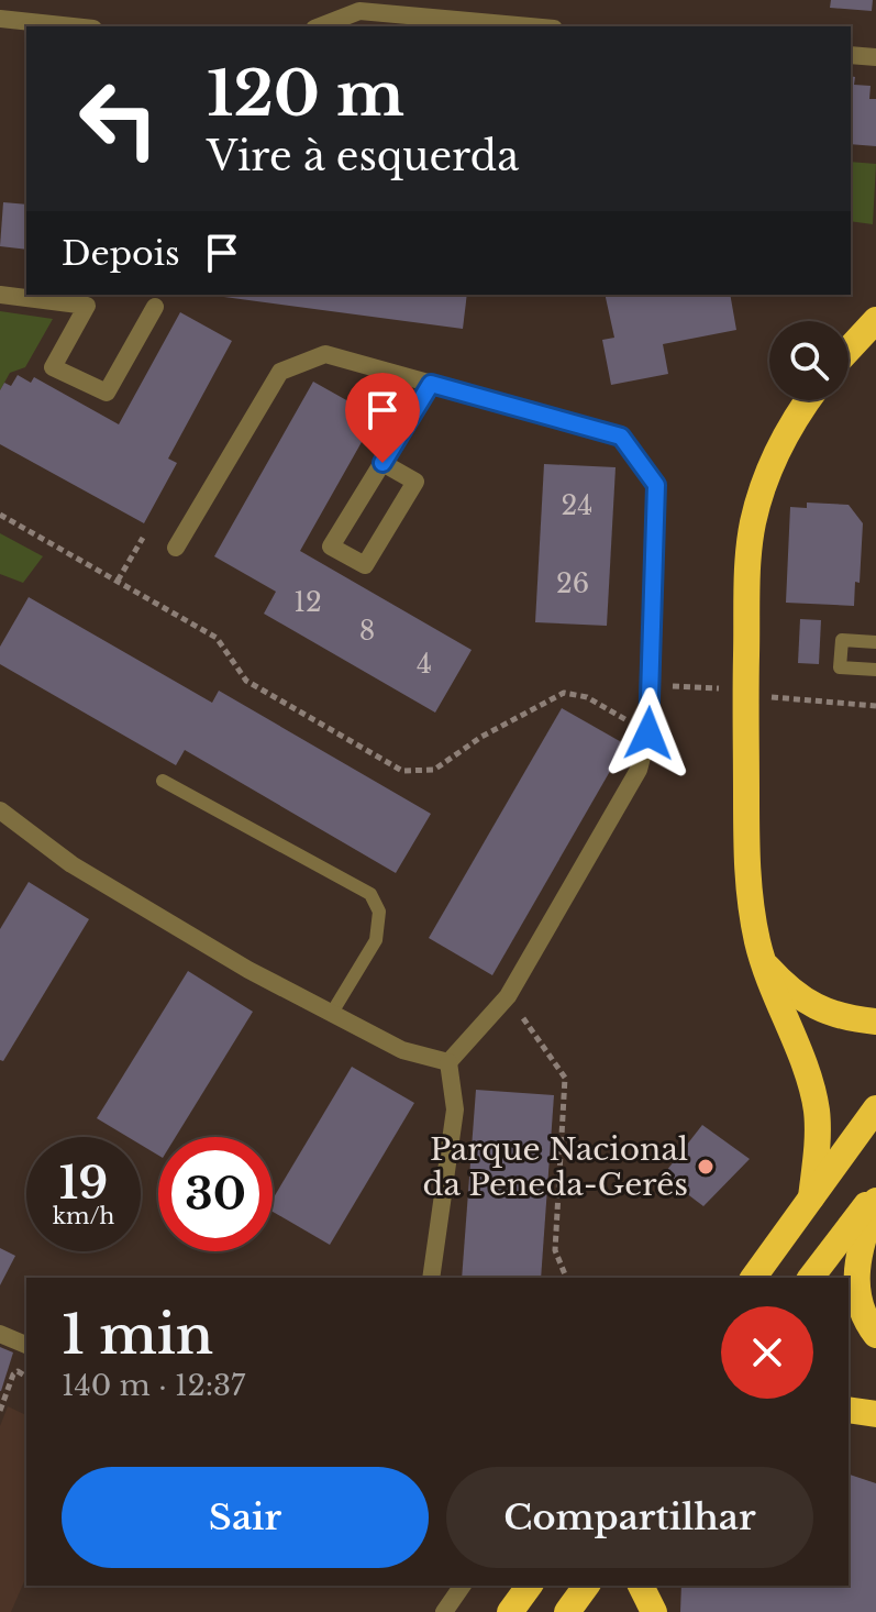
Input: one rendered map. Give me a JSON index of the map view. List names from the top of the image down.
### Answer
{
  "places": ["Parque Nacional da Peneda-Gerês"],
  "house_numbers": [
    "24",
    "26",
    "12",
    "8",
    "4"
  ],
  "page": {
    "turn": ["120 m", "Vire à esquerda"],
    "then": "Depois",
    "speed": "19 km/h",
    "limit": "30",
    "heading": ["1 min", "140 m · 12:37"],
    "buttons": ["Sair", "Compartilhar"]
  }
}
